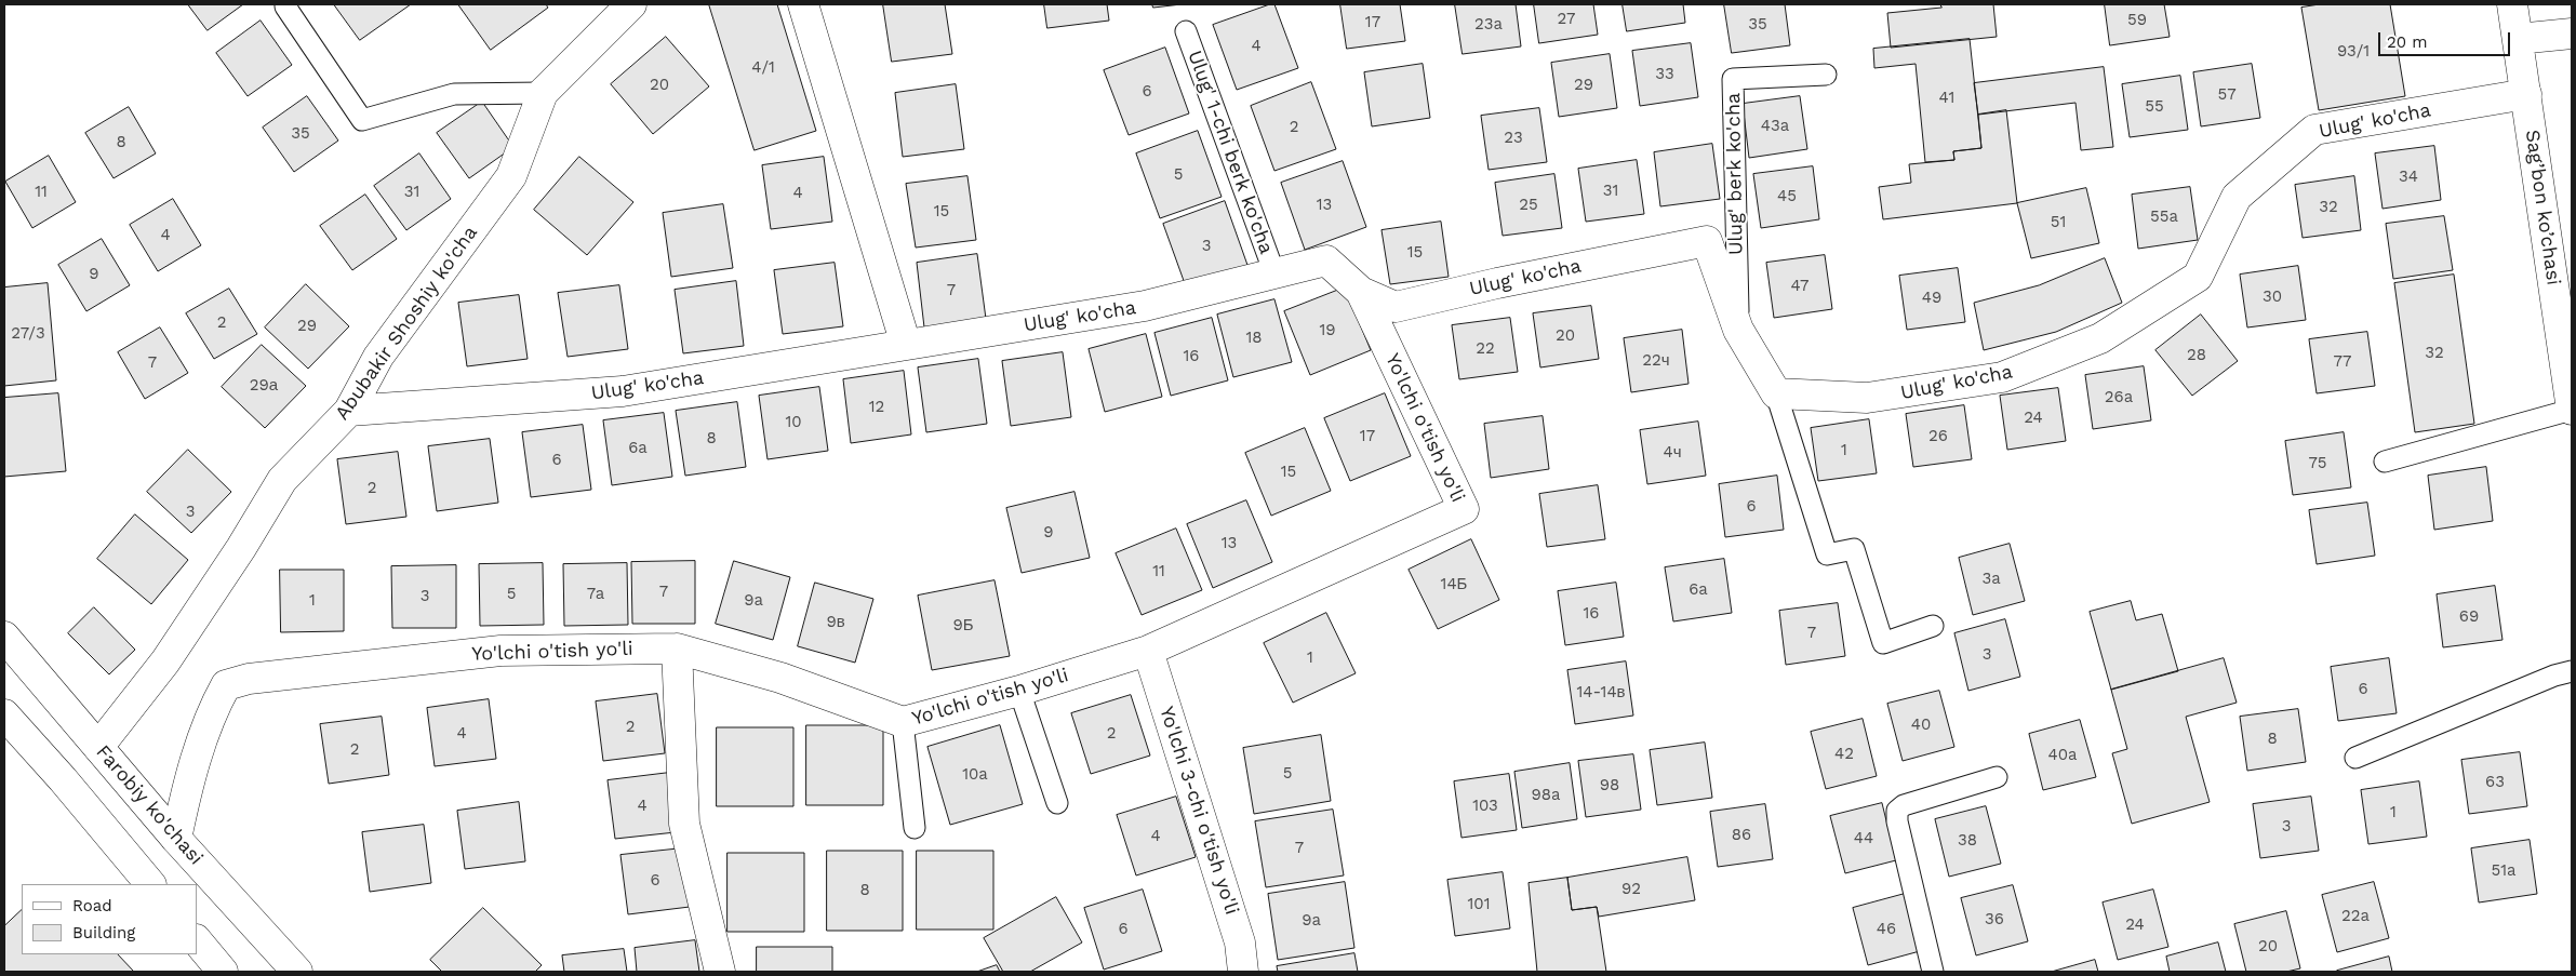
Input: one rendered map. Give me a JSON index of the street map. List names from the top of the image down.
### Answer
{
  "streets": {
    "street": [
      "Ulug' ko'cha",
      "Sag’bon ko’chasi",
      "Abubakir Shoshiy ko'cha",
      "Yo'lchi o'tish yo'li",
      "Farobiy ko'chasi",
      "Yo'lchi 3-chi o'tish yo'li"
    ],
    "lane": ["Ulug' 1-chi berk ko'cha", "Ulug' berk ko'cha"]
  },
  "crossings": [
    ["Ulug' ko'cha", "Ulug' 1-chi berk ko'cha"],
    ["Ulug' ko'cha", "Ulug' berk ko'cha"],
    ["Ulug' ko'cha", "Sag’bon ko’chasi"],
    ["Ulug' ko'cha", "Abubakir Shoshiy ko'cha"],
    ["Ulug' ko'cha", "Yo'lchi o'tish yo'li"],
    ["Abubakir Shoshiy ko'cha", "Farobiy ko'chasi"],
    ["Yo'lchi o'tish yo'li", "Farobiy ko'chasi"],
    ["Yo'lchi o'tish yo'li", "Yo'lchi 3-chi o'tish yo'li"]
  ],
  "house_numbers": [
    "27",
    "59",
    "17",
    "23a",
    "35",
    "4",
    "93/1",
    "4/1",
    "33",
    "20",
    "29",
    "6",
    "57",
    "41",
    "55",
    "43a",
    "2",
    "35",
    "23",
    "8",
    "5",
    "34",
    "31",
    "11",
    "31",
    "4",
    "45",
    "13",
    "25",
    "32",
    "15",
    "55a",
    "51",
    "4",
    "3",
    "15",
    "9",
    "47",
    "7",
    "30",
    "49",
    "2",
    "29",
    "19",
    "27/3",
    "20",
    "18",
    "22",
    "32",
    "28",
    "16",
    "22ч",
    "77",
    "7",
    "29а",
    "26a",
    "12",
    "24",
    "10",
    "17",
    "26",
    "8",
    "6a",
    "1",
    "4ч",
    "6",
    "75",
    "15",
    "2",
    "6",
    "3",
    "9",
    "13",
    "11",
    "3a",
    "14Б",
    "6a",
    "7",
    "5",
    "7a",
    "3",
    "1",
    "9a",
    "16",
    "69",
    "9в",
    "9Б",
    "7",
    "3",
    "1",
    "6",
    "14-14в",
    "40",
    "2",
    "4",
    "2",
    "8",
    "2",
    "42",
    "40a",
    "5",
    "10a",
    "63",
    "98",
    "98a",
    "4",
    "103",
    "1",
    "3",
    "86",
    "4",
    "44",
    "38",
    "7",
    "51a",
    "6",
    "92",
    "8",
    "101",
    "22a",
    "36",
    "9a",
    "24",
    "6",
    "46",
    "20"
  ],
  "legend": ["Road", "Building"],
  "scale_bar": "20 m"
}
